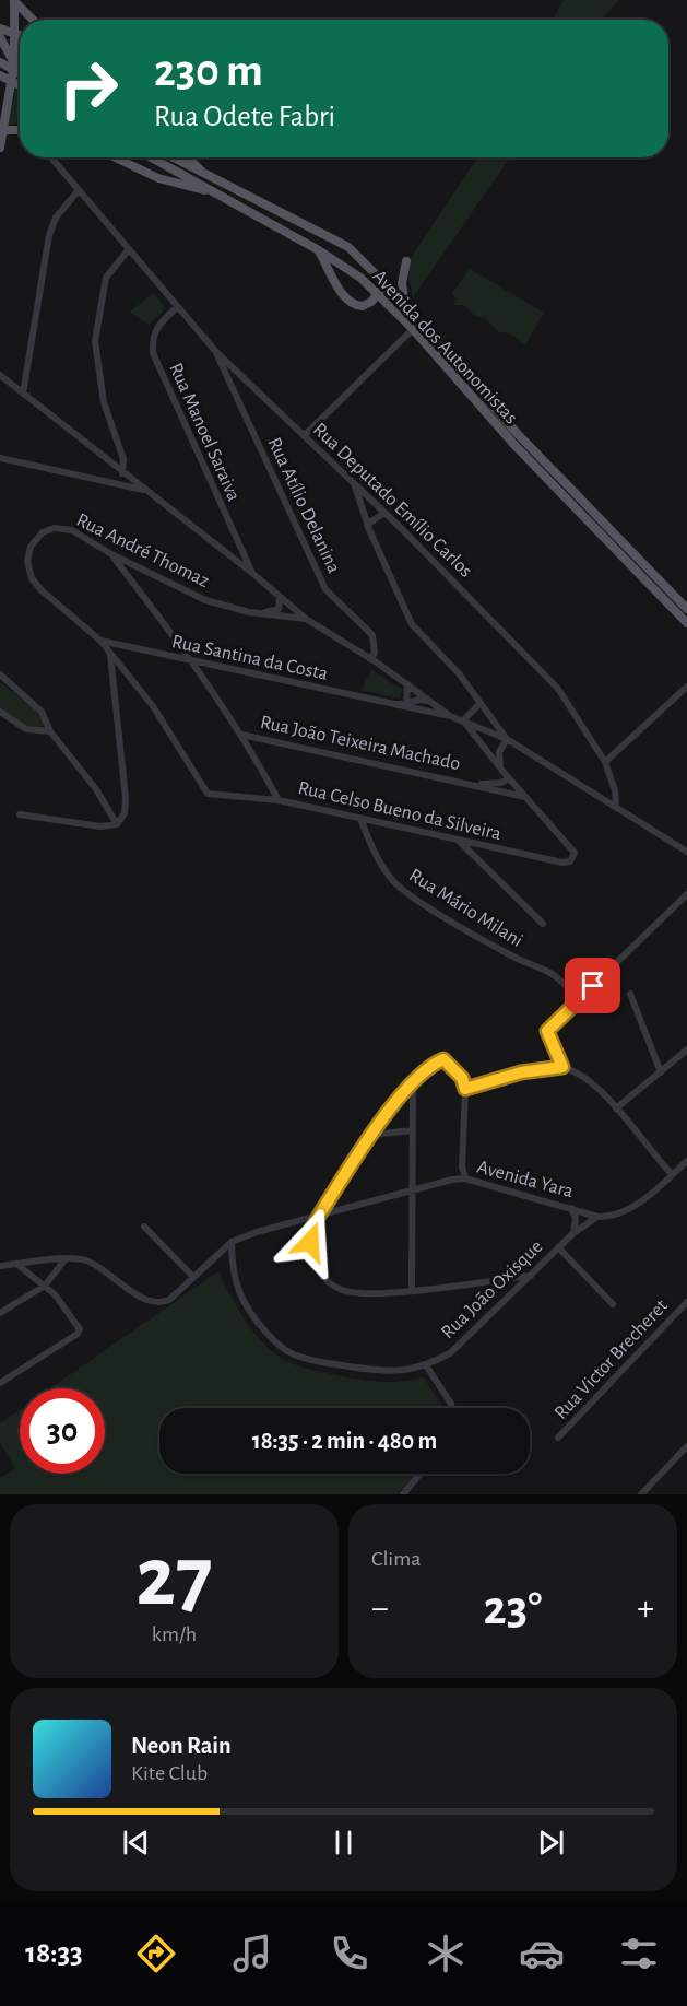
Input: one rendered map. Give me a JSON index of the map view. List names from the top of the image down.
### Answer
{
  "streets": {
    "main road": ["Avenida dos Autonomistas"],
    "street": [
      "Rua Manoel Saraiva",
      "Rua Deputado Emílio Carlos",
      "Rua Atílio Delanina",
      "Rua André Thomaz",
      "Rua Santina da Costa",
      "Rua João Teixeira Machado",
      "Rua Celso Bueno da Silveira",
      "Rua Mário Milani",
      "Avenida Yara",
      "Rua João Oxisque",
      "Rua Victor Brecheret"
    ]
  },
  "crossings": [
    ["Rua Manoel Saraiva", "Rua Deputado Emílio Carlos"],
    ["Rua Deputado Emílio Carlos", "Rua Atílio Delanina"],
    ["Rua André Thomaz", "Rua Santina da Costa"],
    ["Rua André Thomaz", "Rua Celso Bueno da Silveira"],
    ["Rua João Teixeira Machado", "Rua Celso Bueno da Silveira"],
    ["Rua Celso Bueno da Silveira", "Rua Mário Milani"],
    ["Avenida Yara", "Rua João Oxisque"]
  ],
  "page": {
    "turn": ["230 m", "Rua Odete Fabri"],
    "limit": "30",
    "trip": "18:35 · 2 min · 480 m",
    "tile": [
      ["27", "km/h"],
      "Clima"
    ],
    "heat": ["−", "23°", "+"],
    "song": ["Neon Rain", "Kite Club"],
    "tabs": "18:33"
  }
}
